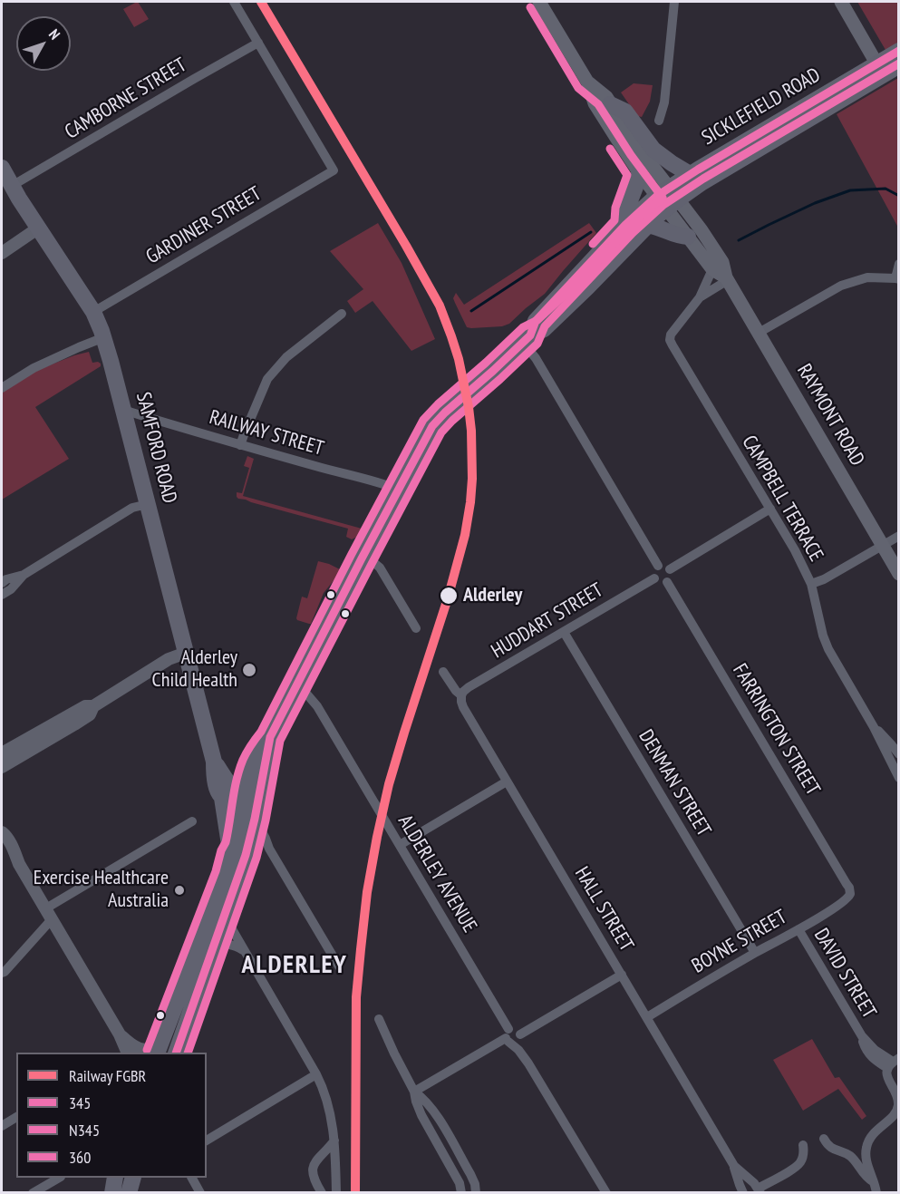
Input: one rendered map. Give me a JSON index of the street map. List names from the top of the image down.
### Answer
{
  "streets": {
    "main road": ["SICKLEFIELD ROAD", "RAYMONT ROAD", "SAMFORD ROAD"],
    "street": [
      "CAMBORNE STREET",
      "GARDINER STREET",
      "RAILWAY STREET",
      "CAMPBELL TERRACE",
      "HUDDART STREET",
      "FARRINGTON STREET",
      "DENMAN STREET",
      "ALDERLEY AVENUE",
      "HALL STREET",
      "BOYNE STREET",
      "DAVID STREET"
    ]
  },
  "crossings": [
    ["CAMBORNE STREET", "GARDINER STREET"],
    ["CAMBORNE STREET", "SAMFORD ROAD"],
    ["SICKLEFIELD ROAD", "RAYMONT ROAD"],
    ["GARDINER STREET", "SAMFORD ROAD"],
    ["RAYMONT ROAD", "CAMPBELL TERRACE"],
    ["RAILWAY STREET", "SAMFORD ROAD"],
    ["HUDDART STREET", "FARRINGTON STREET"],
    ["HUDDART STREET", "DENMAN STREET"],
    ["HUDDART STREET", "HALL STREET"],
    ["FARRINGTON STREET", "BOYNE STREET"],
    ["DENMAN STREET", "BOYNE STREET"],
    ["HALL STREET", "BOYNE STREET"],
    ["BOYNE STREET", "DAVID STREET"]
  ],
  "districts": ["ALDERLEY"],
  "places": ["Alderley", "Alderley Child Health", "Exercise Healthcare Australia"],
  "lines": [
    "rail line FGBR",
    "transit line 360",
    "transit line 345",
    "transit line N345"
  ],
  "legend": [
    "Railway FGBR",
    "345",
    "N345",
    "360"
  ],
  "north": "top right"
}
